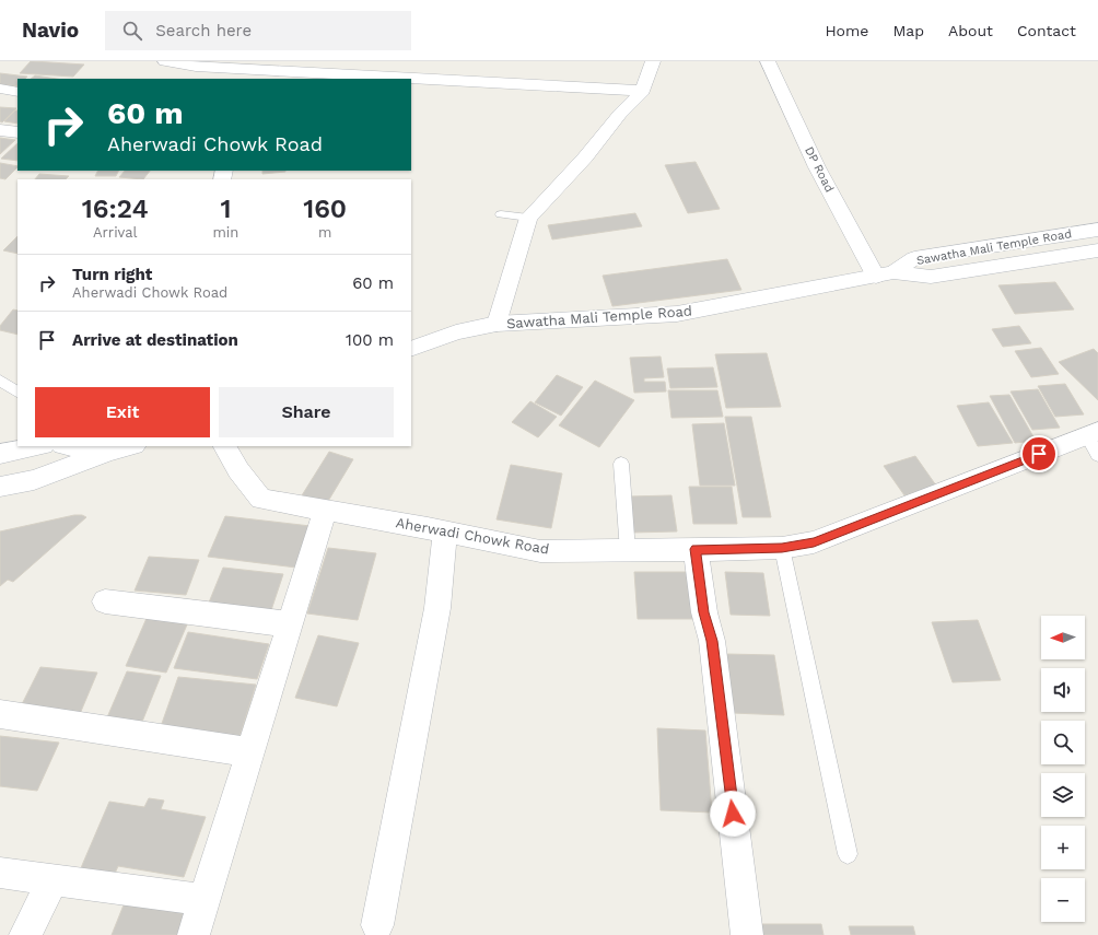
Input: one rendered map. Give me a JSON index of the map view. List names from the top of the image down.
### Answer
{
  "streets": {
    "street": ["DP Road", "Sawatha Mali Temple Road", "Aherwadi Chowk Road"]
  },
  "crossings": [
    ["DP Road", "Sawatha Mali Temple Road"]
  ],
  "north": "left",
  "page": {
    "header": "Navio",
    "search": "Search here",
    "nav": [
      "Home",
      "Map",
      "About",
      "Contact"
    ],
    "turn": ["60 m", "Aherwadi Chowk Road"],
    "eta": [
      "16:24",
      "Arrival",
      "1",
      "min",
      "160",
      "m"
    ],
    "list": [
      {
        "name": "Turn right",
        "note": "Aherwadi Chowk Road",
        "value": "60 m"
      },
      {
        "name": "Arrive at destination",
        "value": "100 m"
      }
    ],
    "buttons": ["Exit", "Share"],
    "map_buttons": ["+", "−"]
  }
}
